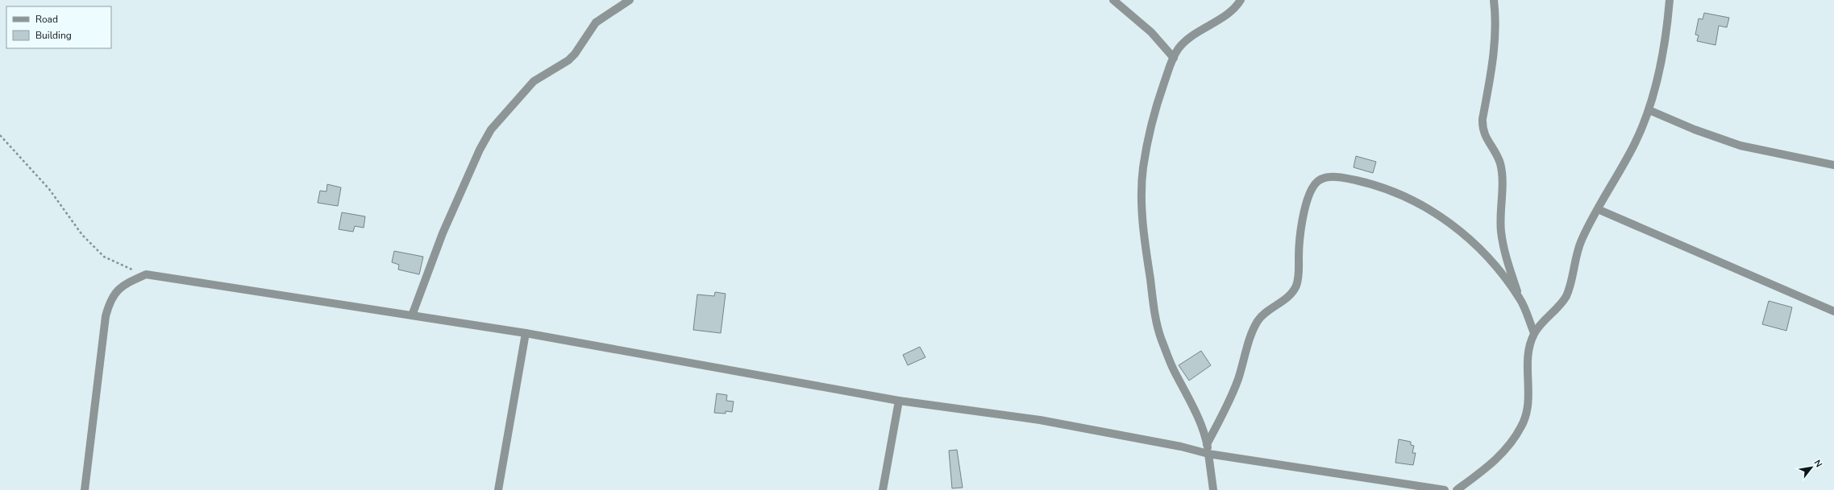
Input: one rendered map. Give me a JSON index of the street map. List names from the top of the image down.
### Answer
{
  "legend": ["Road", "Building"],
  "north": "top right"
}
